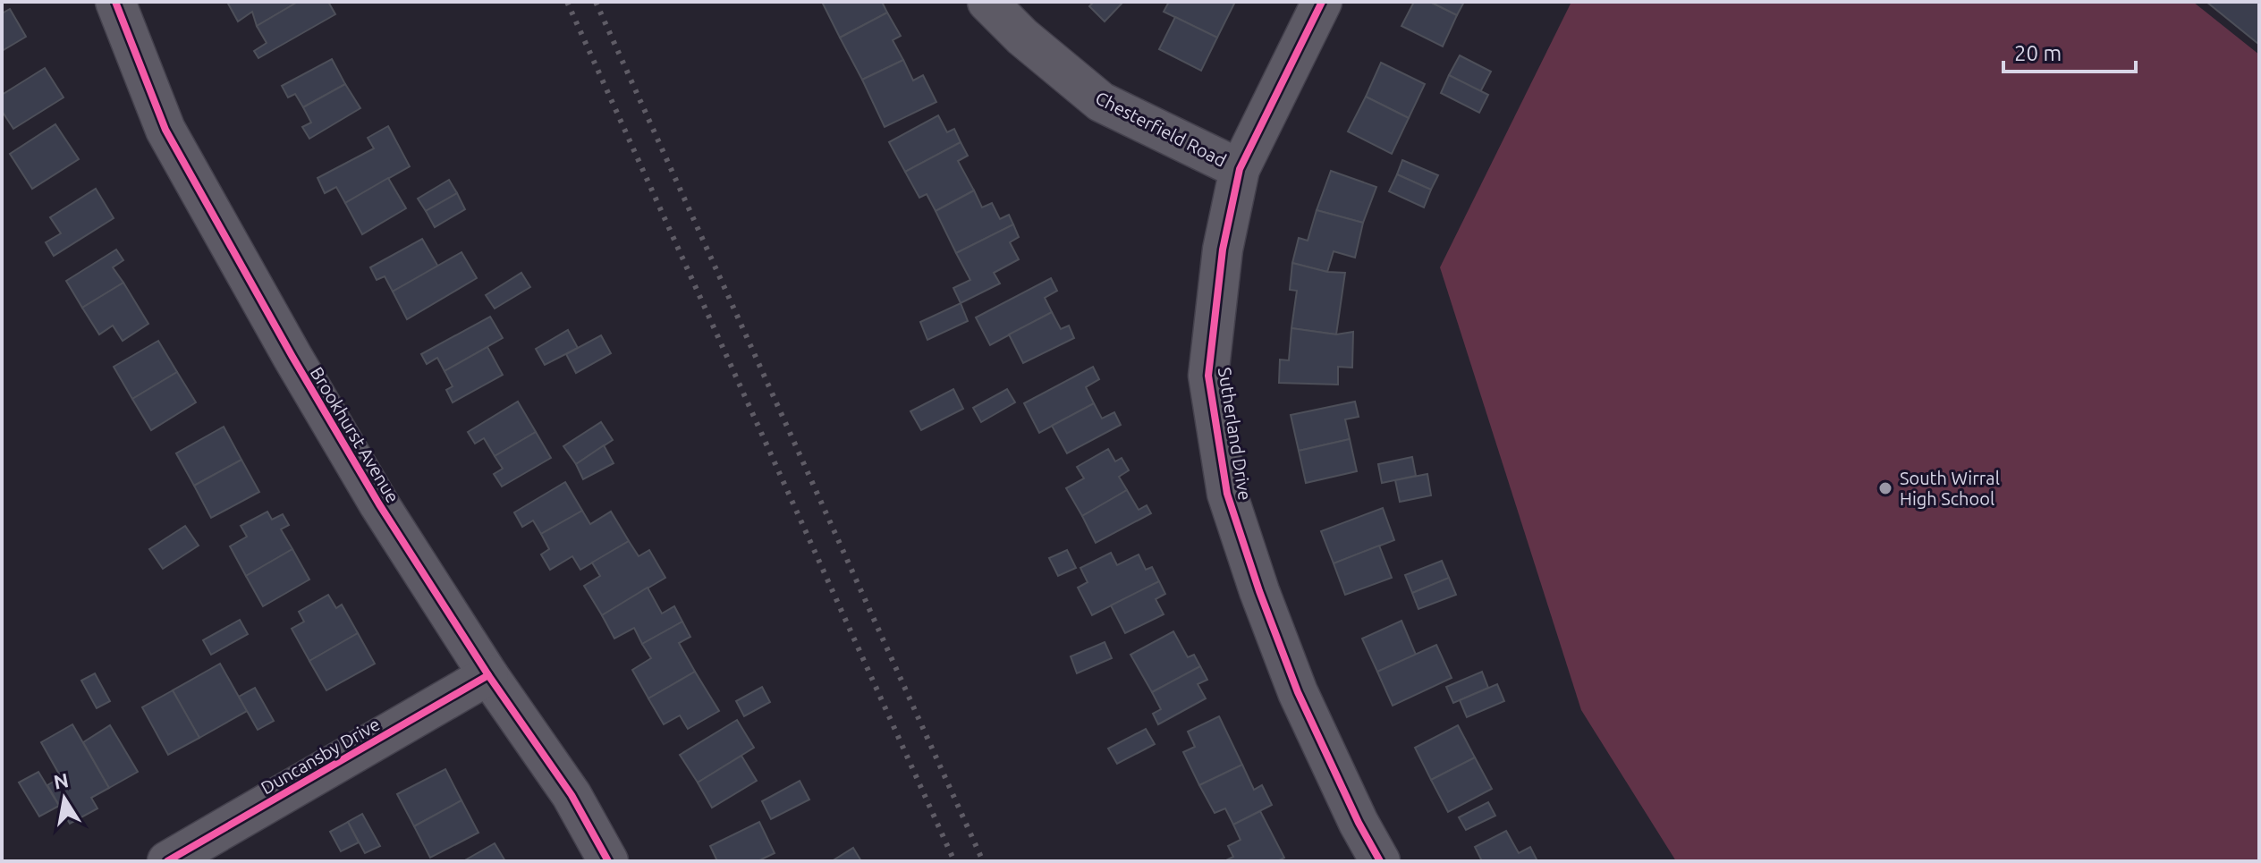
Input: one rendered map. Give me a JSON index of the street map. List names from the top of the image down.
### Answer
{
  "streets": {
    "street": [
      "Chesterfield Road",
      "Sutherland Drive",
      "Brookhurst Avenue",
      "Duncansby Drive"
    ]
  },
  "crossings": [
    ["Chesterfield Road", "Sutherland Drive"],
    ["Brookhurst Avenue", "Duncansby Drive"]
  ],
  "places": ["South Wirral High School"],
  "scale_bar": "20 m",
  "north": "top"
}
